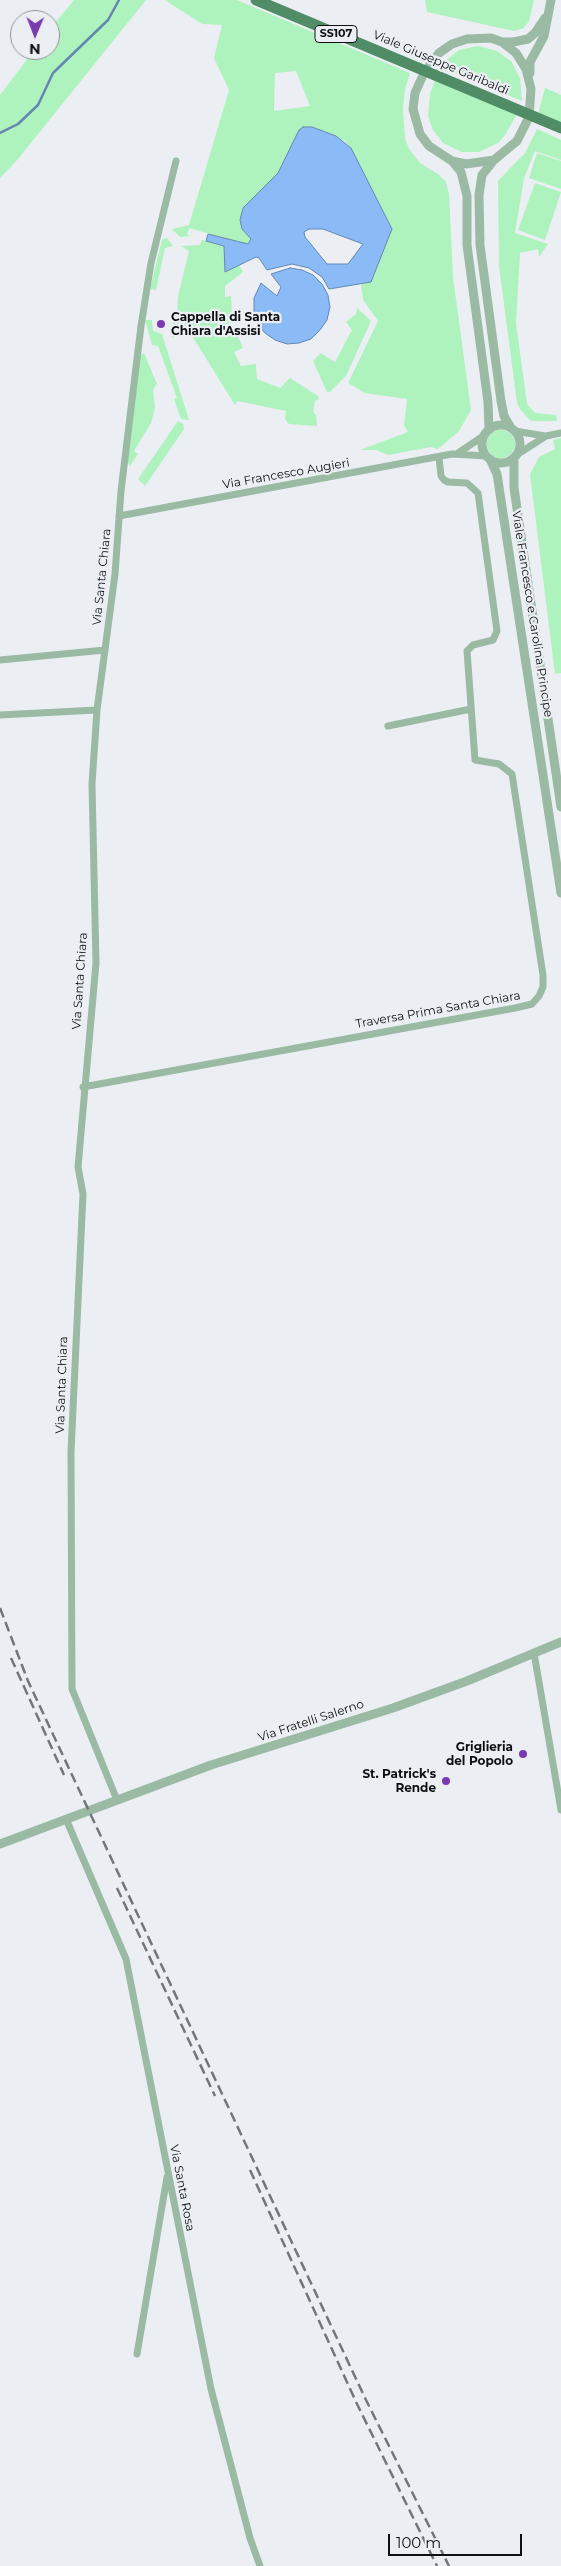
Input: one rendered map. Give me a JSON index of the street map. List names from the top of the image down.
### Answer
{
  "streets": {
    "main road": ["SS107", "Viale Giuseppe Garibaldi"],
    "street": [
      "Via Francesco Augieri",
      "Via Santa Chiara",
      "Viale Francesco e Carolina Principe",
      "Traversa Prima Santa Chiara",
      "Via Fratelli Salerno",
      "Via Santa Rosa"
    ]
  },
  "crossings": [
    ["Via Francesco Augieri", "Via Santa Chiara"],
    ["Via Francesco Augieri", "Viale Francesco e Carolina Principe"],
    ["Via Francesco Augieri", "Traversa Prima Santa Chiara"],
    ["Via Santa Chiara", "Traversa Prima Santa Chiara"],
    ["Via Santa Chiara", "Via Fratelli Salerno"],
    ["Via Fratelli Salerno", "Via Santa Rosa"]
  ],
  "places": ["Cappella di Santa Chiara d'Assisi", "Griglieria del Popolo", "St. Patrick's Rende"],
  "scale_bar": "100 m",
  "north": "bottom"
}
